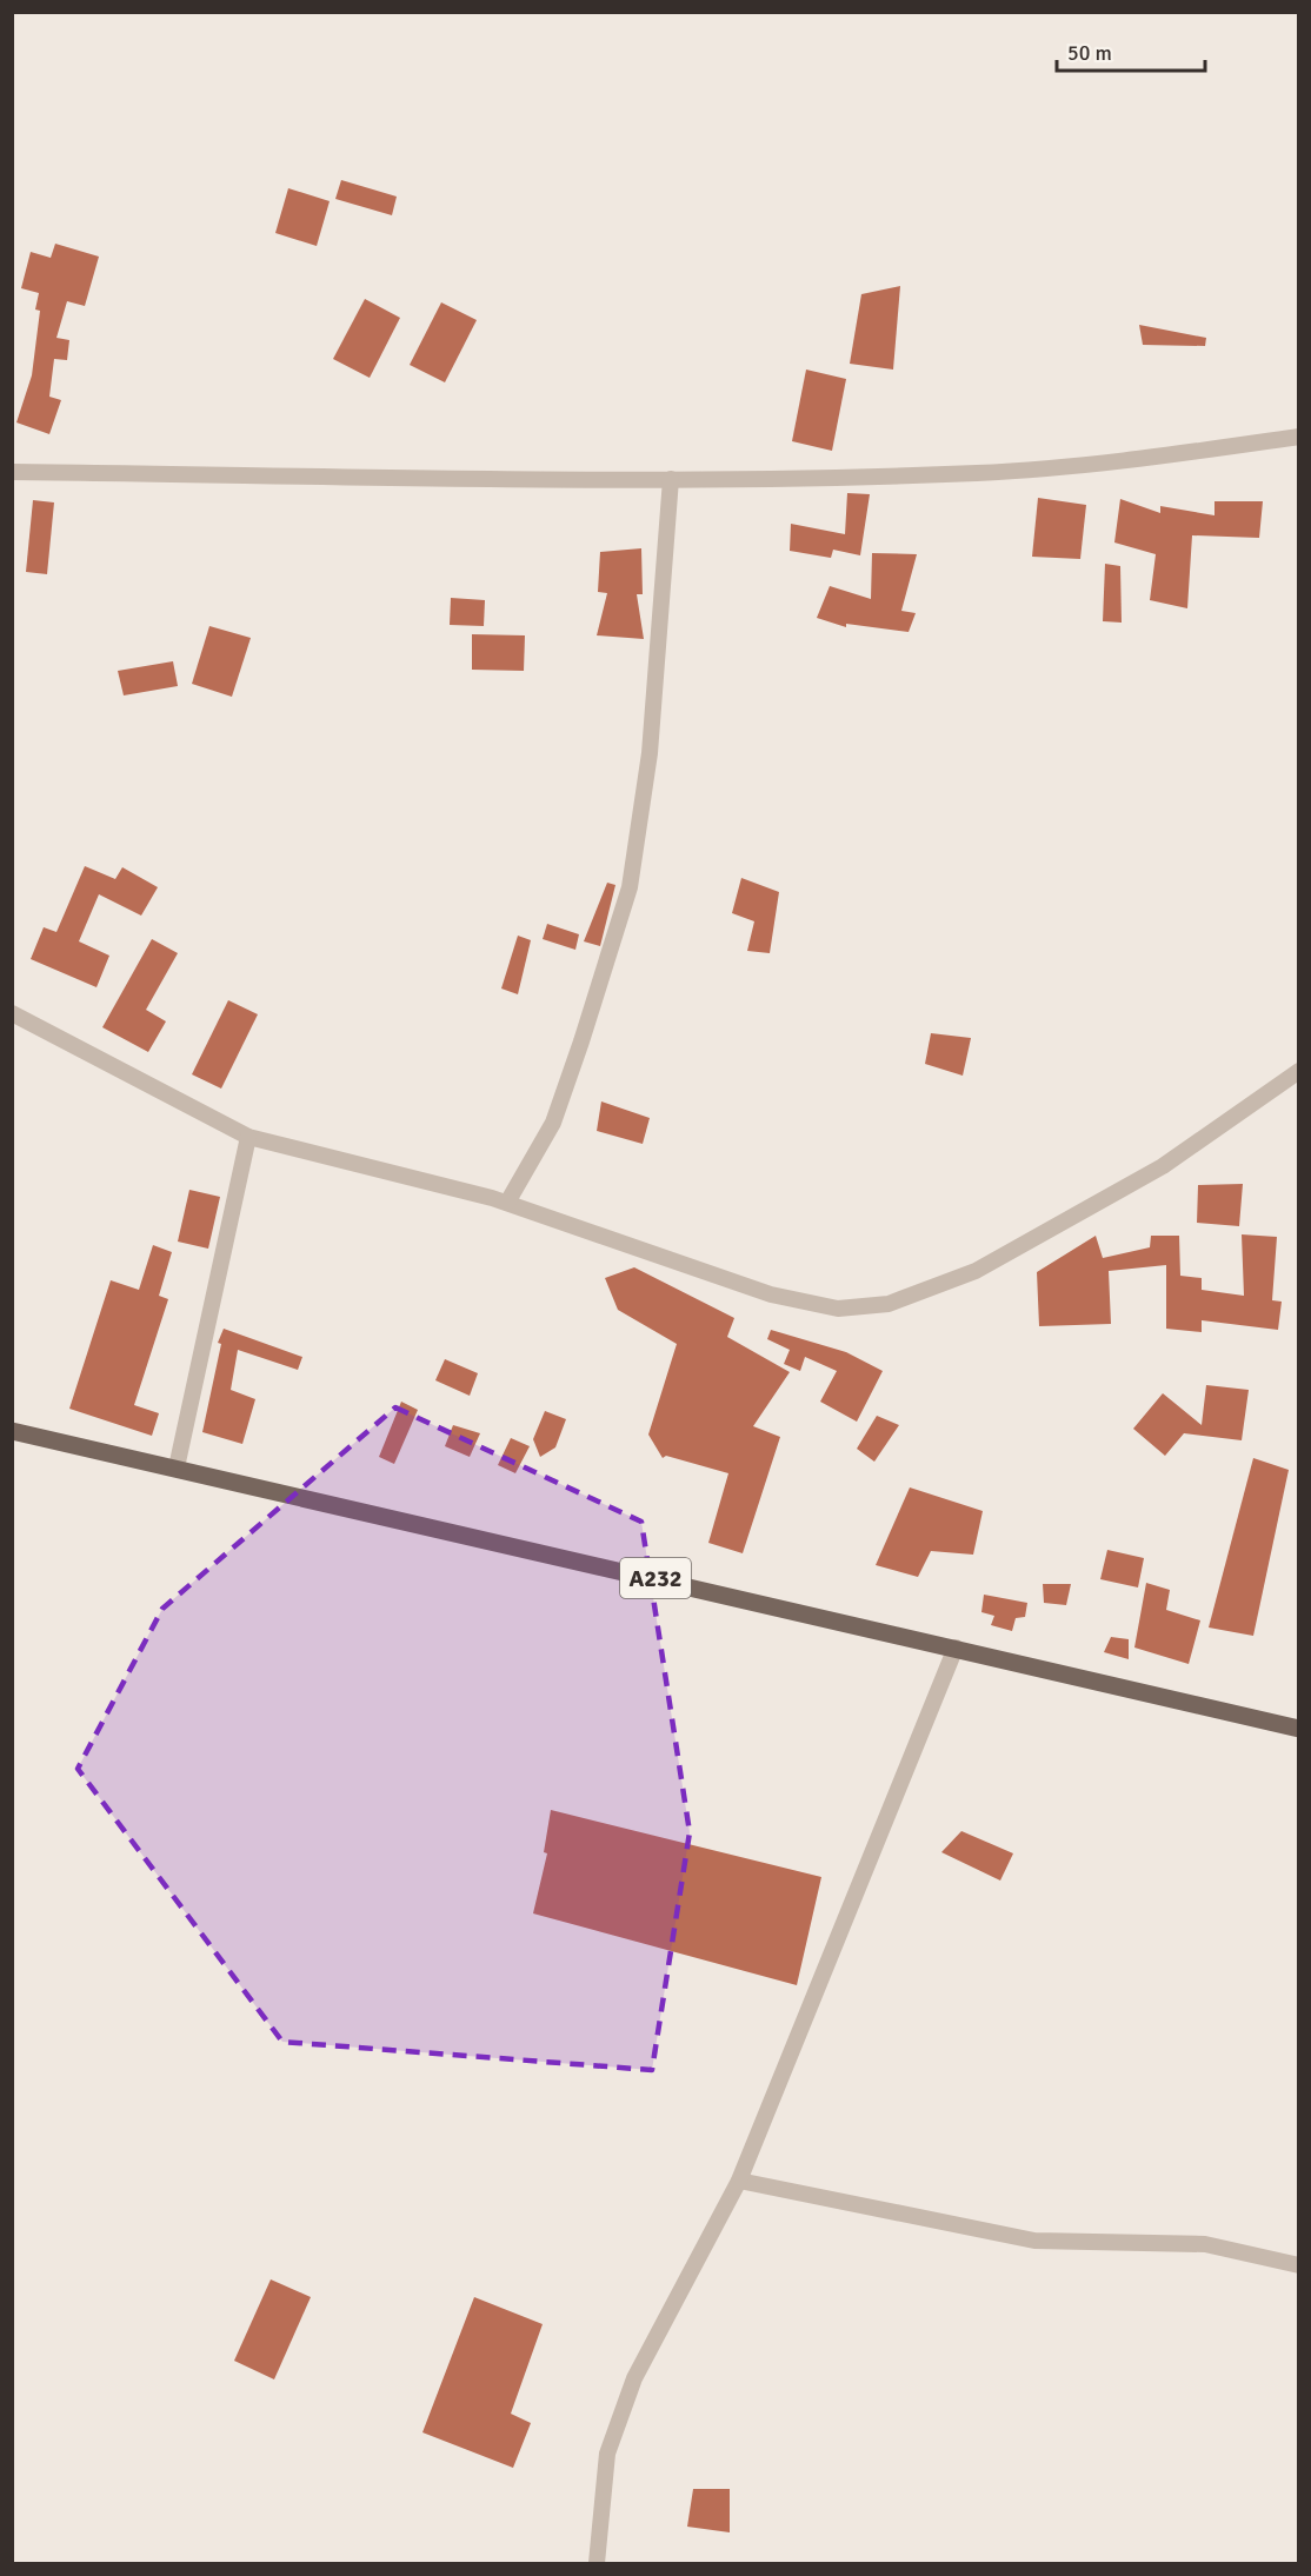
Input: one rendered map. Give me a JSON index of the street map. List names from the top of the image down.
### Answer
{
  "streets": {
    "main road": ["A232"]
  },
  "scale_bar": "50 m"
}
